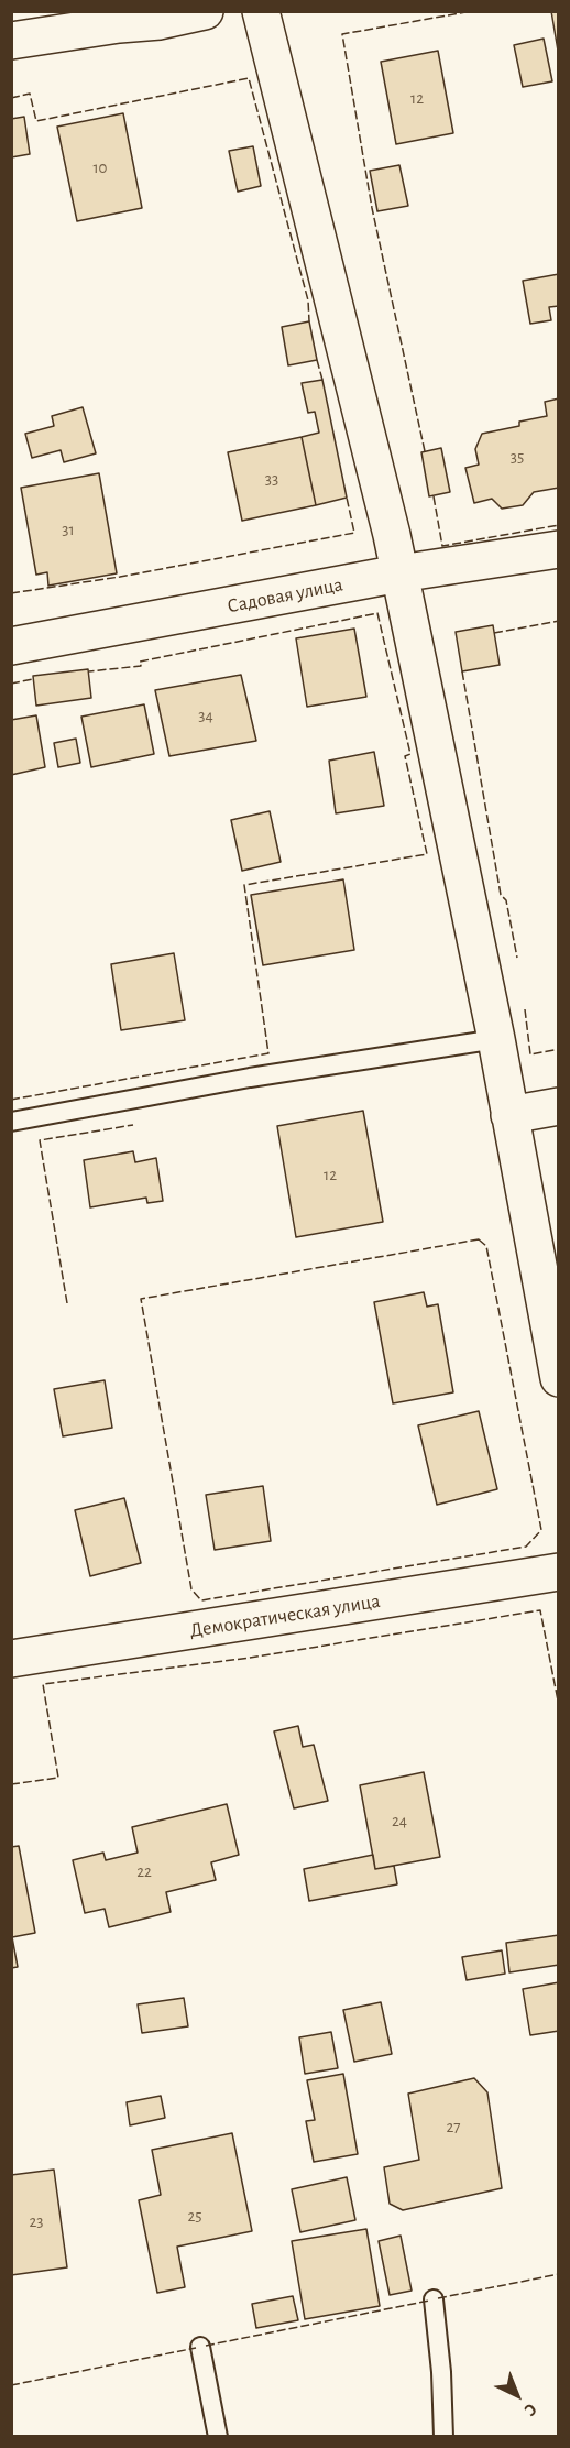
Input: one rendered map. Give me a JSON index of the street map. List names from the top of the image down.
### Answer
{
  "streets": {
    "street": ["Садовая улица", "Демократическая улица"]
  },
  "house_numbers": [
    "12",
    "10",
    "35",
    "33",
    "31",
    "34",
    "12",
    "24",
    "22",
    "27",
    "25",
    "23"
  ],
  "north": "bottom right"
}
